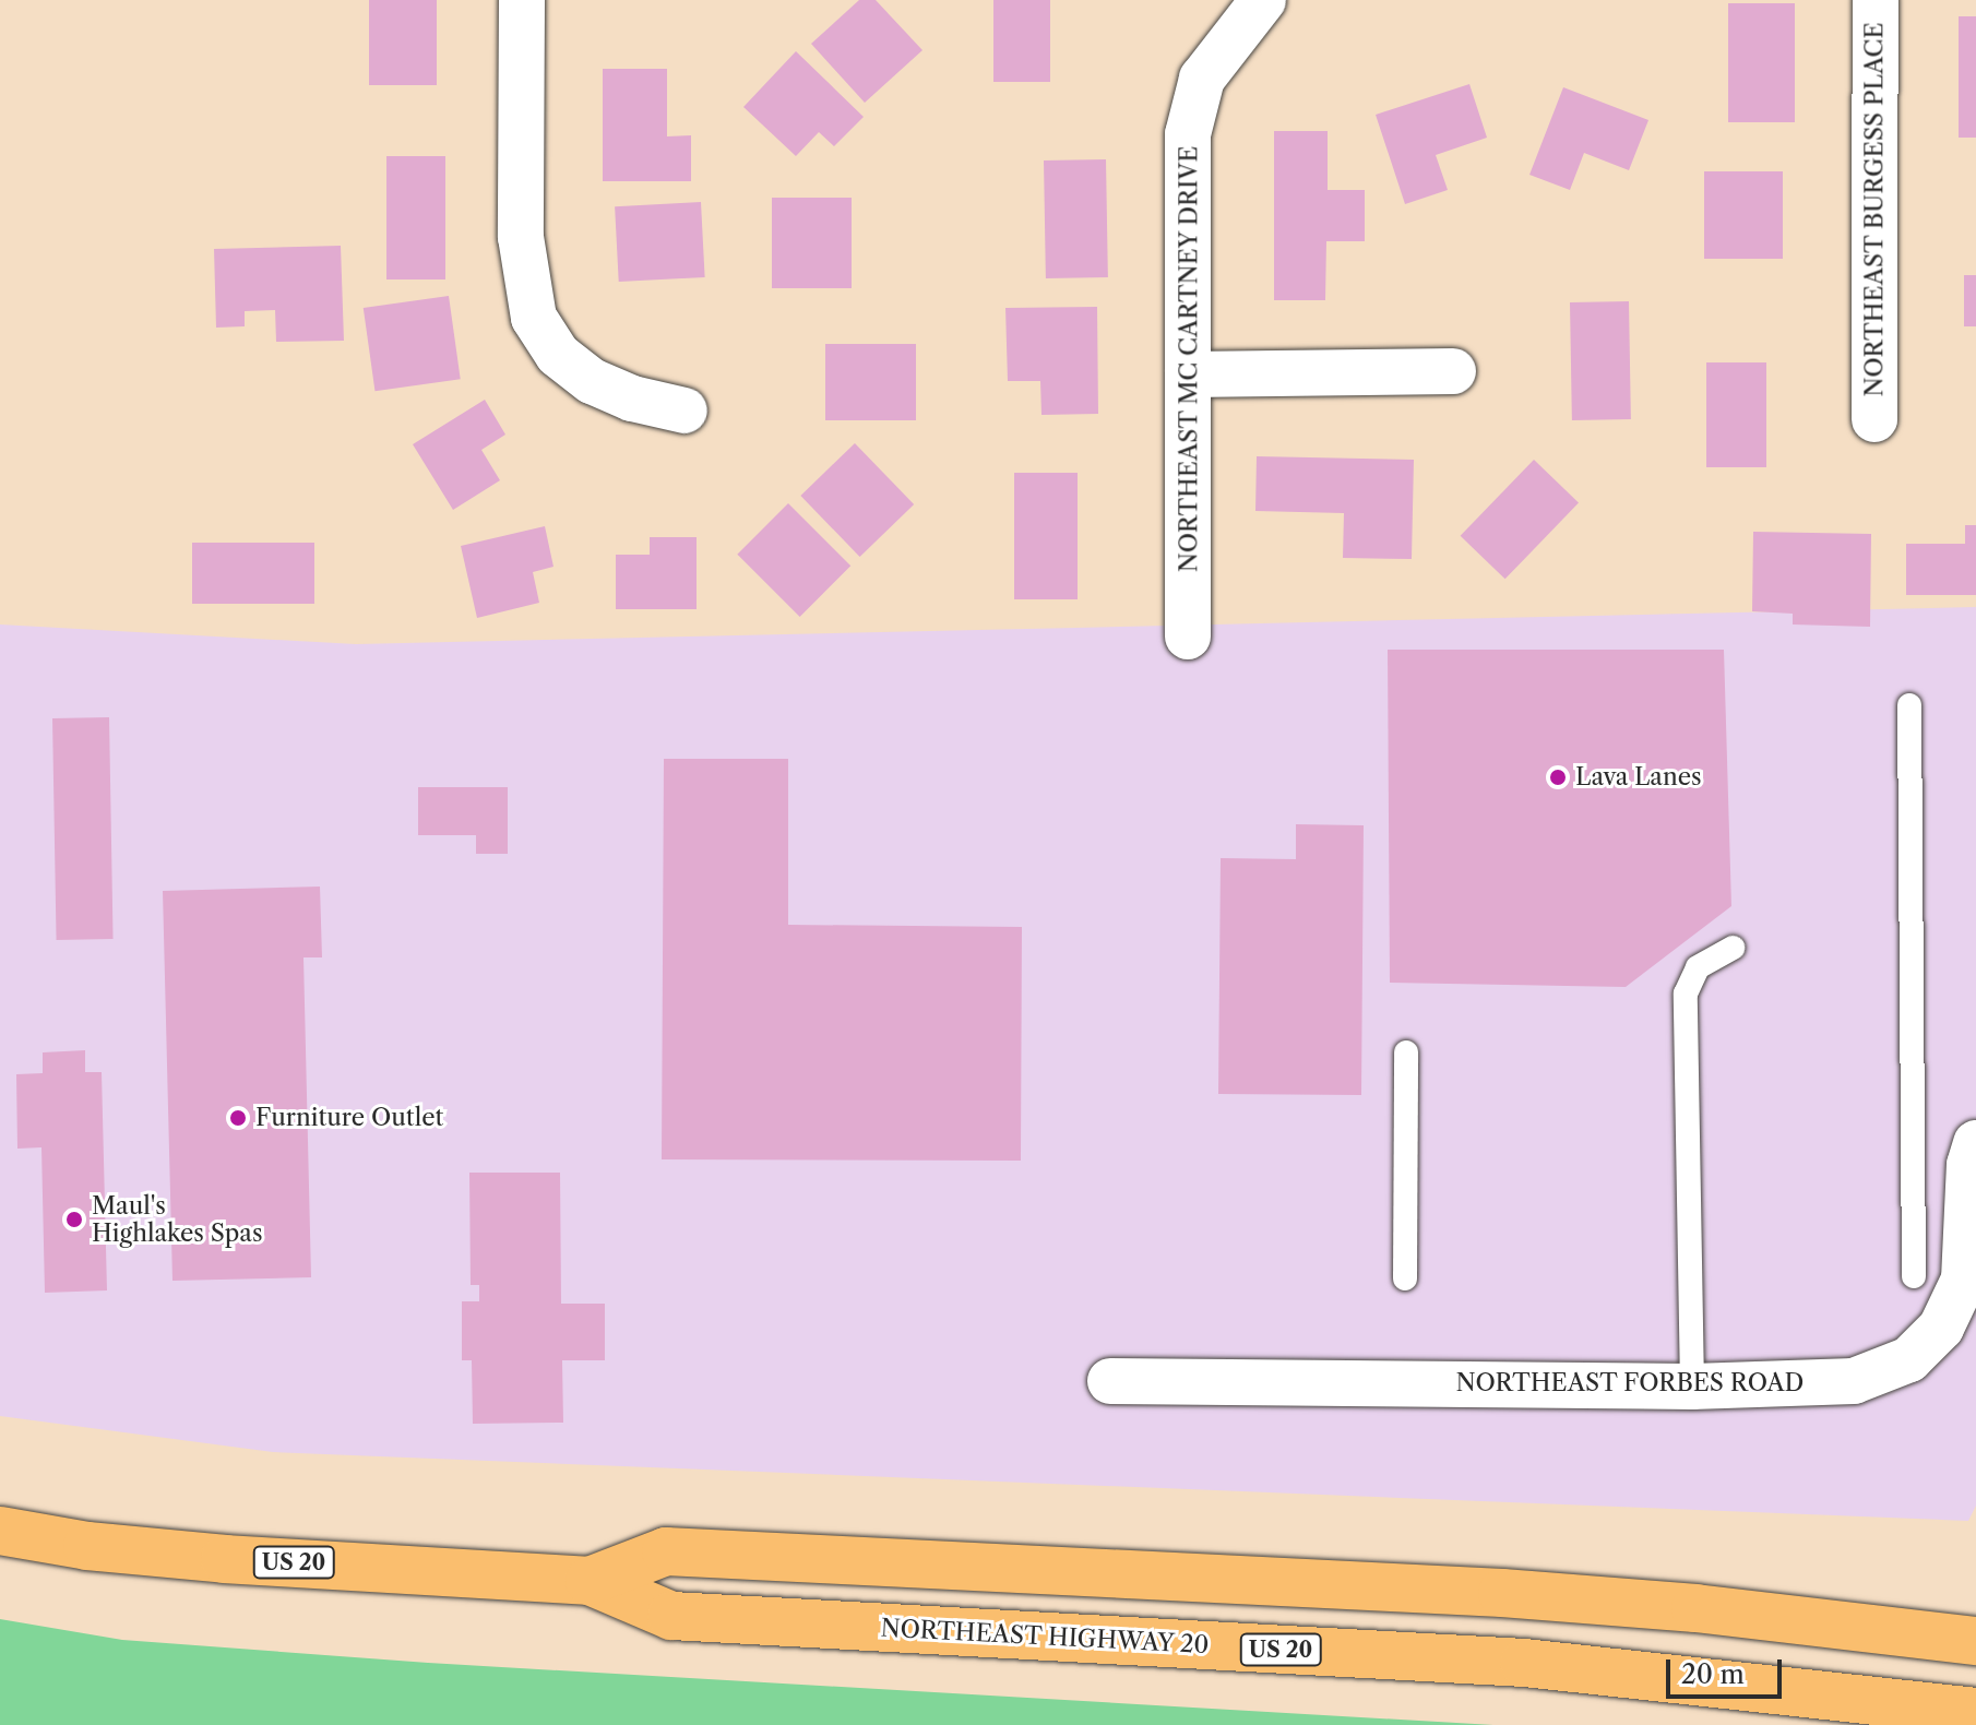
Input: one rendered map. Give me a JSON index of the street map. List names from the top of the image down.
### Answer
{
  "streets": {
    "main road": ["US 20", "NORTHEAST HIGHWAY 20"],
    "street": ["NORTHEAST BURGESS PLACE", "NORTHEAST MC CARTNEY DRIVE", "NORTHEAST FORBES ROAD"]
  },
  "places": ["Lava Lanes", "Furniture Outlet", "Maul's Highlakes Spas"],
  "scale_bar": "20 m"
}
